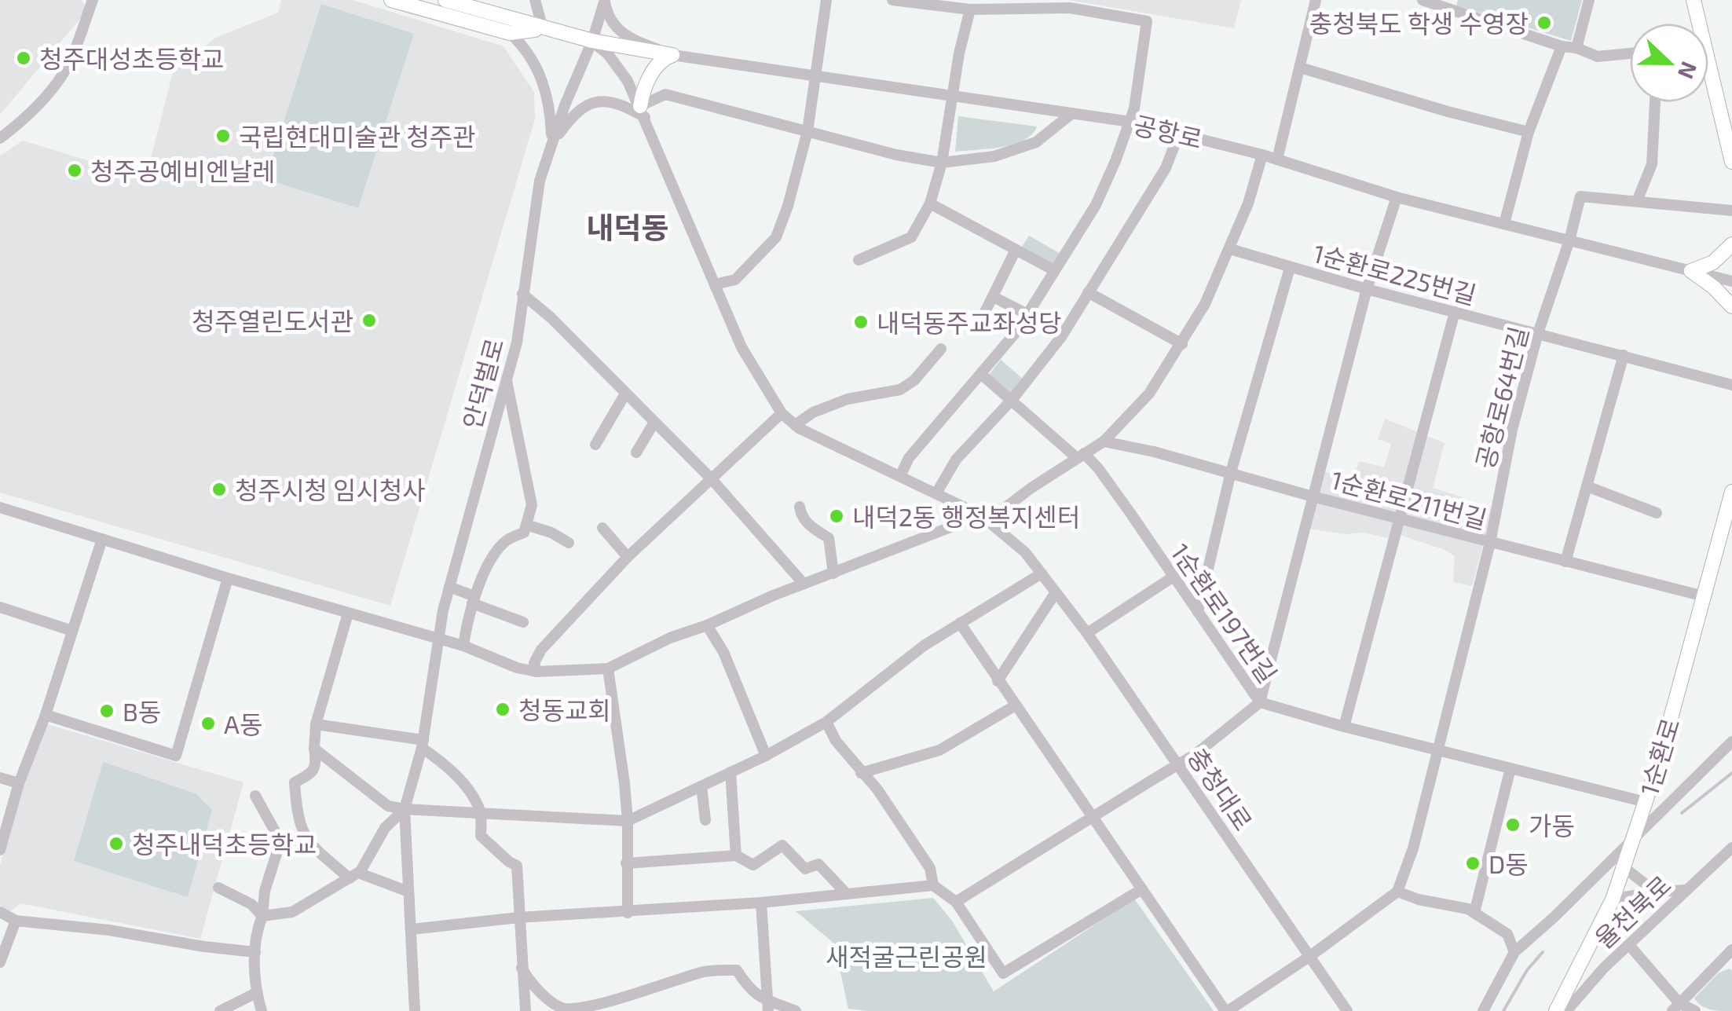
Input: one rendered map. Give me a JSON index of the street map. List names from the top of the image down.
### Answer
{
  "streets": {
    "main road": ["공항로", "1순환로"],
    "street": [
      "1순환로225번길",
      "안덕벌로",
      "공항로64번길",
      "1순환로211번길",
      "1순환로197번길",
      "충청대로",
      "율천북로"
    ]
  },
  "crossings": [
    ["공항로", "안덕벌로"],
    ["공항로", "공항로64번길"],
    ["공항로", "충청대로"],
    ["1순환로225번길", "공항로64번길"],
    ["안덕벌로", "충청대로"],
    ["공항로64번길", "1순환로211번길"],
    ["공항로64번길", "1순환로197번길"],
    ["1순환로211번길", "1순환로"],
    ["1순환로197번길", "1순환로"]
  ],
  "districts": ["내덕동"],
  "parks": ["새적굴근린공원"],
  "places": [
    "충청북도 학생 수영장",
    "청주대성초등학교",
    "국립현대미술관 청주관",
    "청주공예비엔날레",
    "청주열린도서관",
    "내덕동주교좌성당",
    "청주시청 임시청사",
    "내덕2동 행정복지센터",
    "청동교회",
    "B동",
    "A동",
    "가동",
    "청주내덕초등학교",
    "D동"
  ],
  "north": "right"
}
